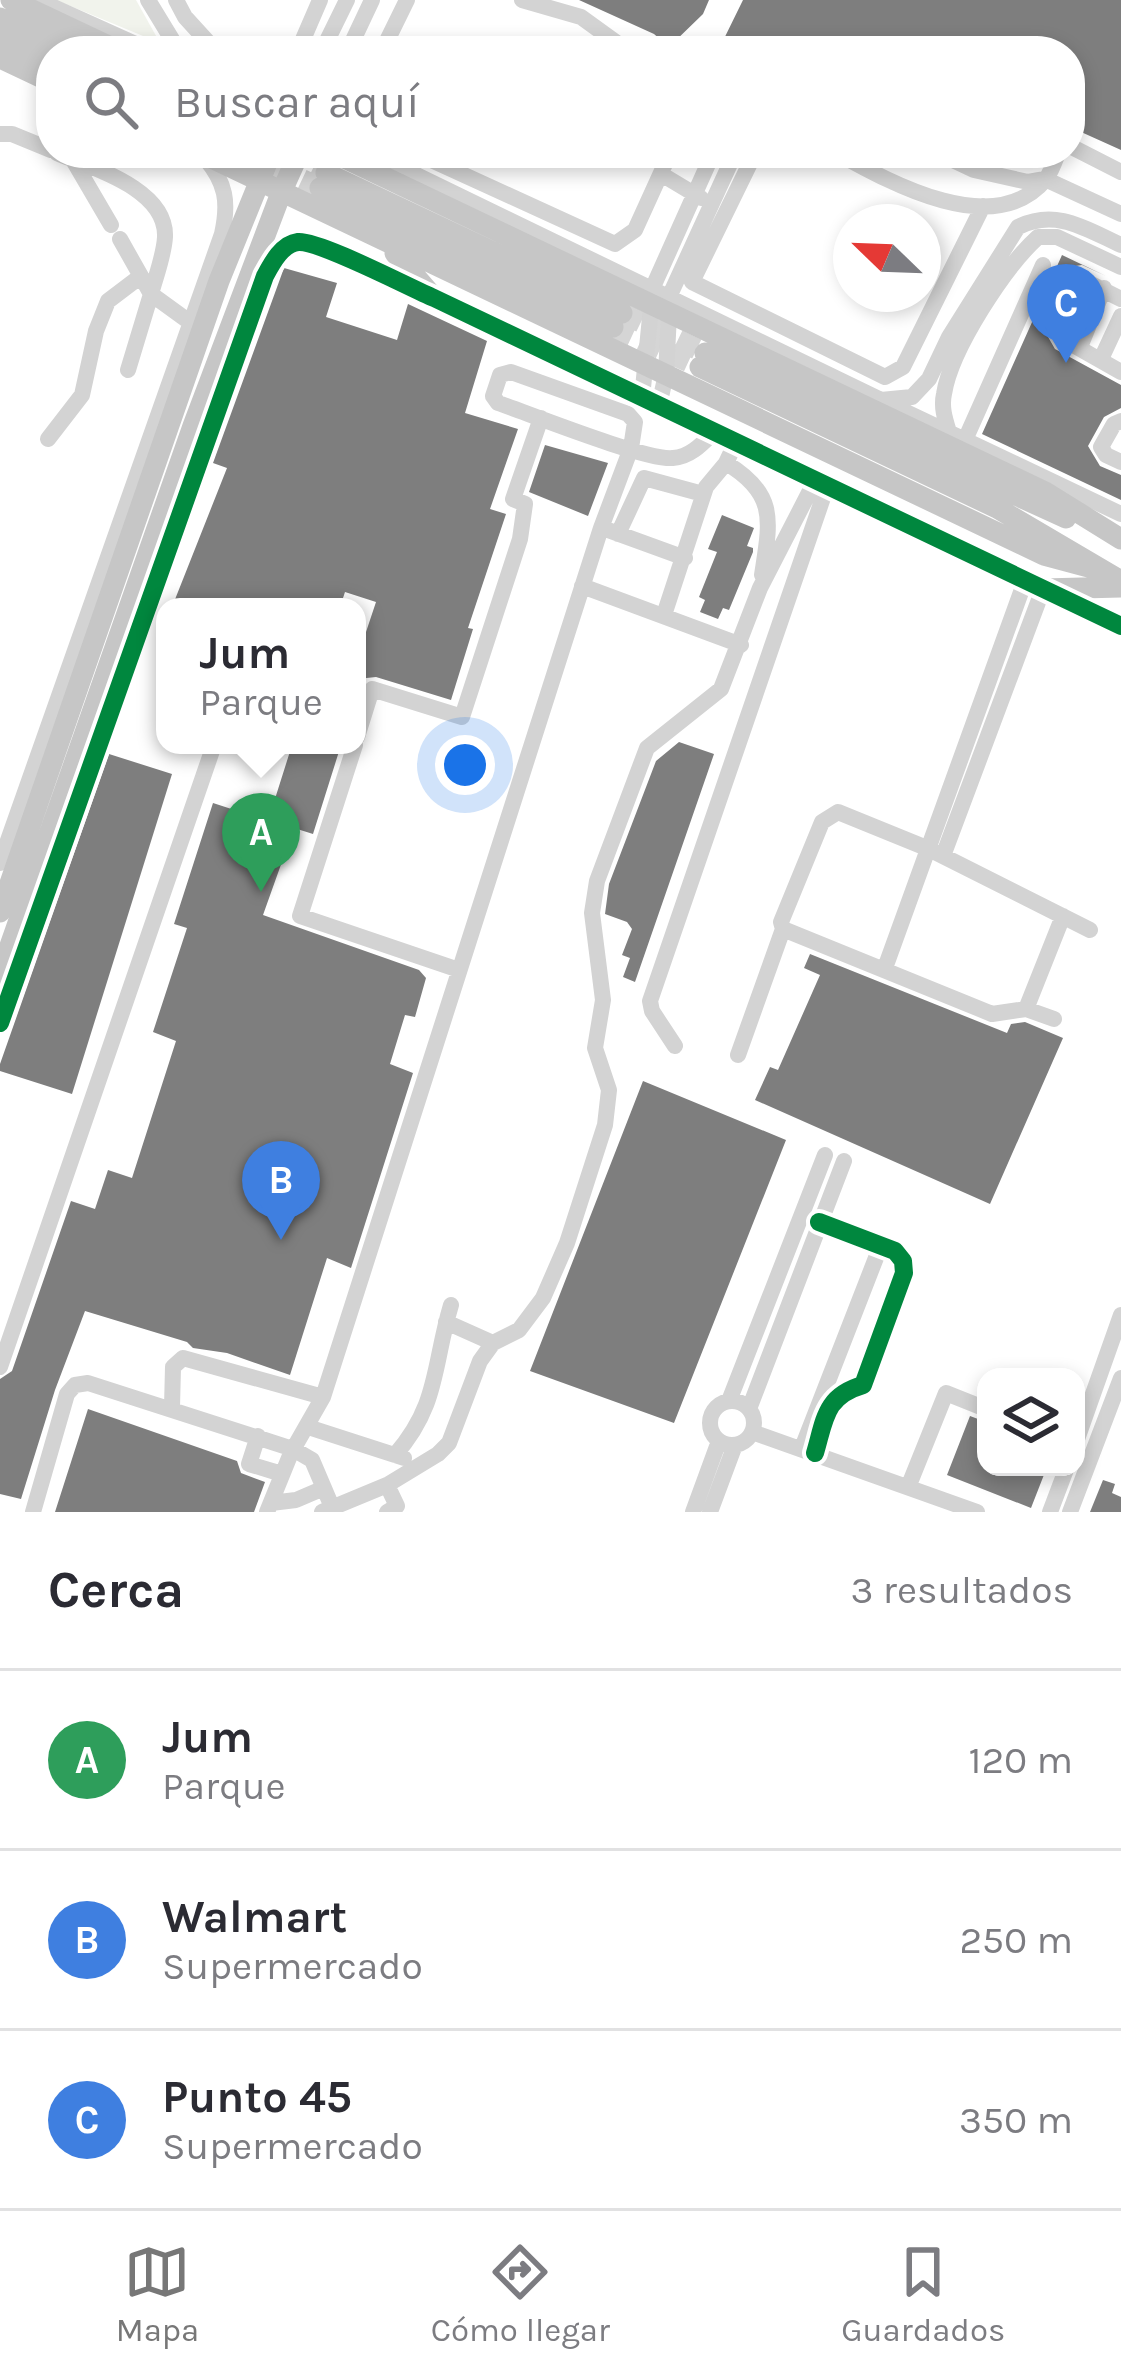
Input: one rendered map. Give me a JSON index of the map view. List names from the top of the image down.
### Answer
{
  "north": "top left",
  "page": {
    "search": "Buscar aquí",
    "pins": ["C", "A", "B"],
    "popup": ["Jum", "Parque"],
    "heading": ["Cerca", "3 resultados"],
    "list": [
      {
        "mark": "A",
        "name": "Jum",
        "note": "Parque",
        "value": "120 m"
      },
      {
        "mark": "B",
        "name": "Walmart",
        "note": "Supermercado",
        "value": "250 m"
      },
      {
        "mark": "C",
        "name": "Punto 45",
        "note": "Supermercado",
        "value": "350 m"
      }
    ],
    "nav": ["Mapa", "Cómo llegar", "Guardados"]
  }
}
